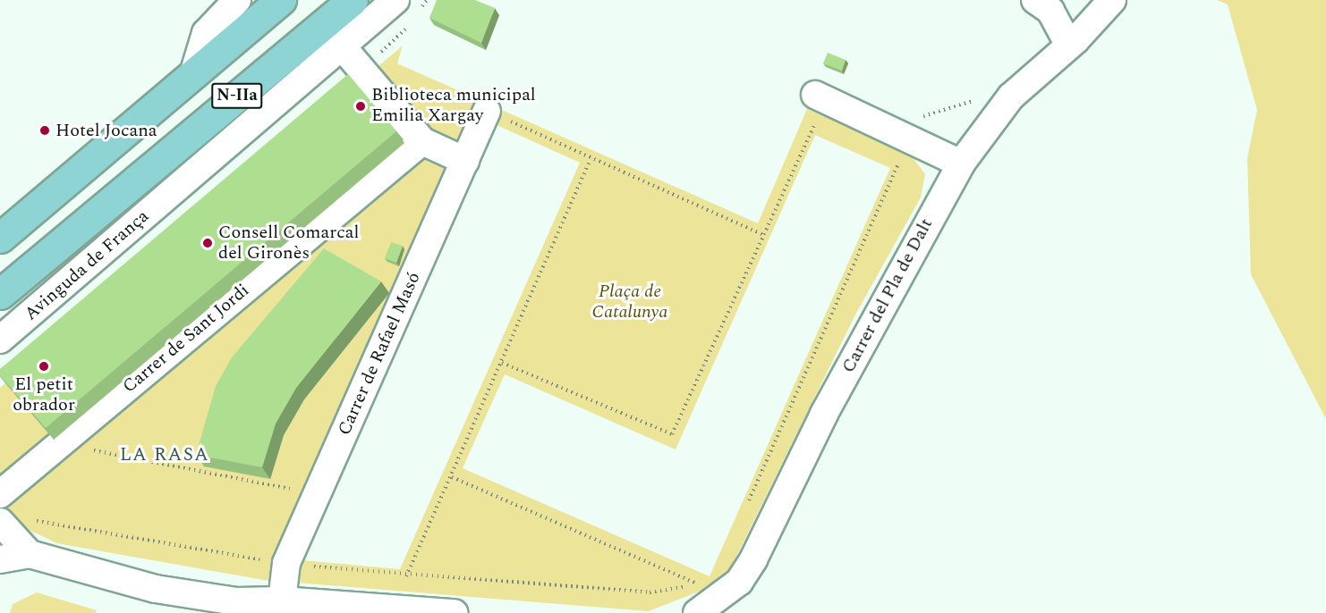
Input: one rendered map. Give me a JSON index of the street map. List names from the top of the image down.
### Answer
{
  "streets": {
    "main road": ["N-IIa", "Avinguda de França"],
    "street": ["Carrer del Pla de Dalt", "Carrer de Sant Jordi", "Carrer de Rafael Masó"]
  },
  "districts": ["LA RASA"],
  "parks": ["Plaça de Catalunya"],
  "places": [
    "Biblioteca municipal Emilia Xargay",
    "Hotel Jocana",
    "Consell Comarcal del Gironès",
    "El petit obrador"
  ]
}
